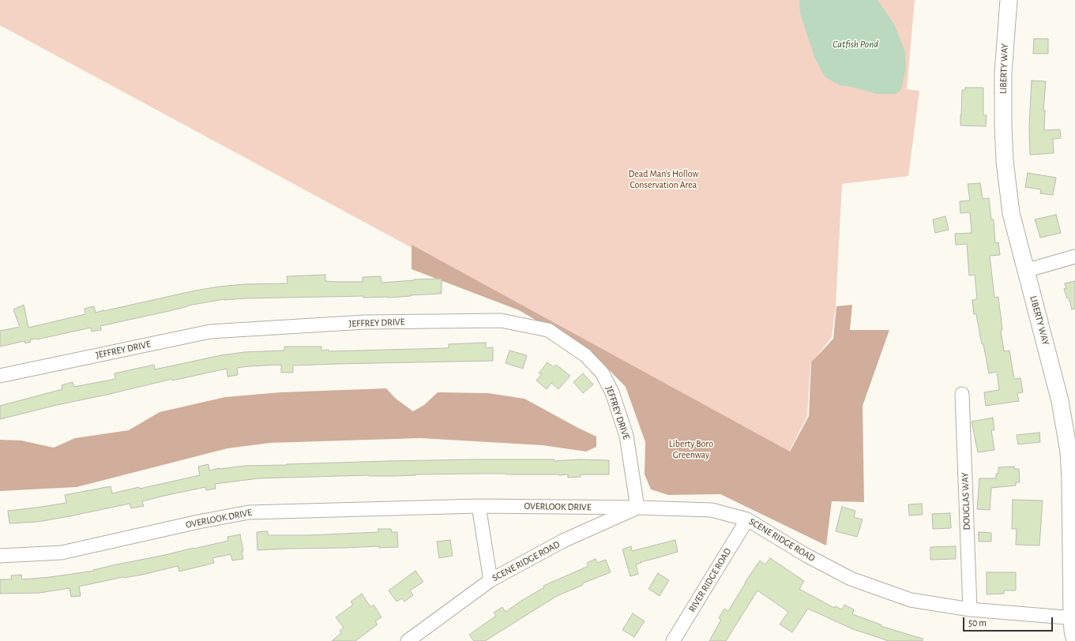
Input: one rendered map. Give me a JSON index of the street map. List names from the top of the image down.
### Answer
{
  "streets": {
    "street": [
      "LIBERTY WAY",
      "JEFFREY DRIVE",
      "DOUGLAS WAY",
      "OVERLOOK DRIVE",
      "SCENE RIDGE ROAD",
      "RIVER RIDGE ROAD"
    ]
  },
  "crossings": [
    ["LIBERTY WAY", "SCENE RIDGE ROAD"],
    ["JEFFREY DRIVE", "OVERLOOK DRIVE"],
    ["JEFFREY DRIVE", "SCENE RIDGE ROAD"],
    ["DOUGLAS WAY", "SCENE RIDGE ROAD"],
    ["OVERLOOK DRIVE", "SCENE RIDGE ROAD"],
    ["SCENE RIDGE ROAD", "RIVER RIDGE ROAD"]
  ],
  "water": ["Catfish Pond"],
  "parks": ["Dead Man's Hollow Conservation Area", "Liberty Boro Greenway"],
  "scale_bar": "50 m"
}
